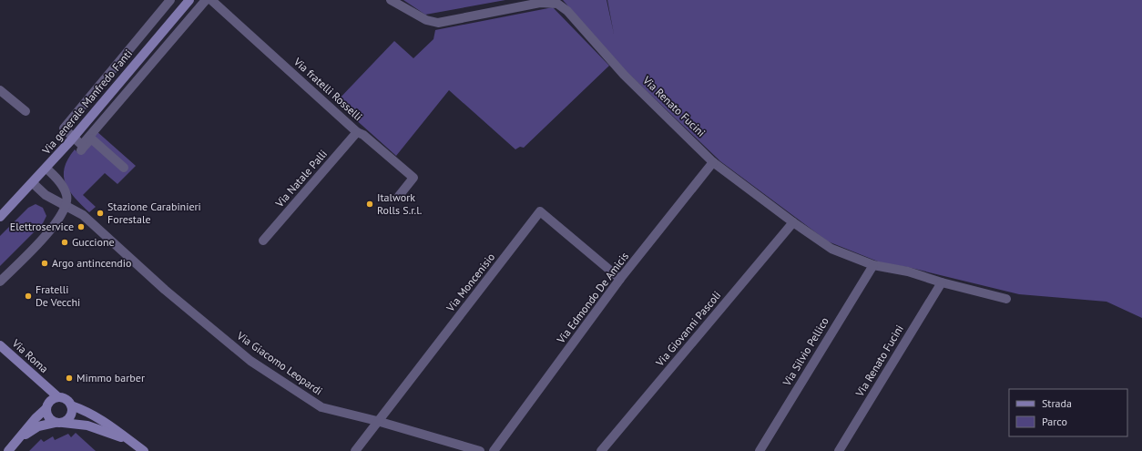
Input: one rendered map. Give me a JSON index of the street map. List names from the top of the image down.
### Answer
{
  "streets": {
    "street": [
      "Via fratelli Rosselli",
      "Via generale Manfredo Fanti",
      "Via Renato Fucini",
      "Via Natale Palli",
      "Via Moncenisio",
      "Via Edmondo De Amicis",
      "Via Giovanni Pascoli",
      "Via Silvio Pellico",
      "Via Roma",
      "Via Giacomo Leopardi"
    ]
  },
  "crossings": [
    ["Via fratelli Rosselli", "Via Natale Palli"],
    ["Via generale Manfredo Fanti", "Via Giacomo Leopardi"],
    ["Via Renato Fucini", "Via Edmondo De Amicis"],
    ["Via Renato Fucini", "Via Giovanni Pascoli"],
    ["Via Renato Fucini", "Via Silvio Pellico"],
    ["Via Moncenisio", "Via Edmondo De Amicis"],
    ["Via Moncenisio", "Via Giacomo Leopardi"]
  ],
  "places": [
    "Italwork Rolls S.r.l.",
    "Stazione Carabinieri Forestale",
    "Elettroservice",
    "Guccione",
    "Argo antincendio",
    "Fratelli De Vecchi",
    "Mimmo barber"
  ],
  "legend": ["Strada", "Parco"]
}
